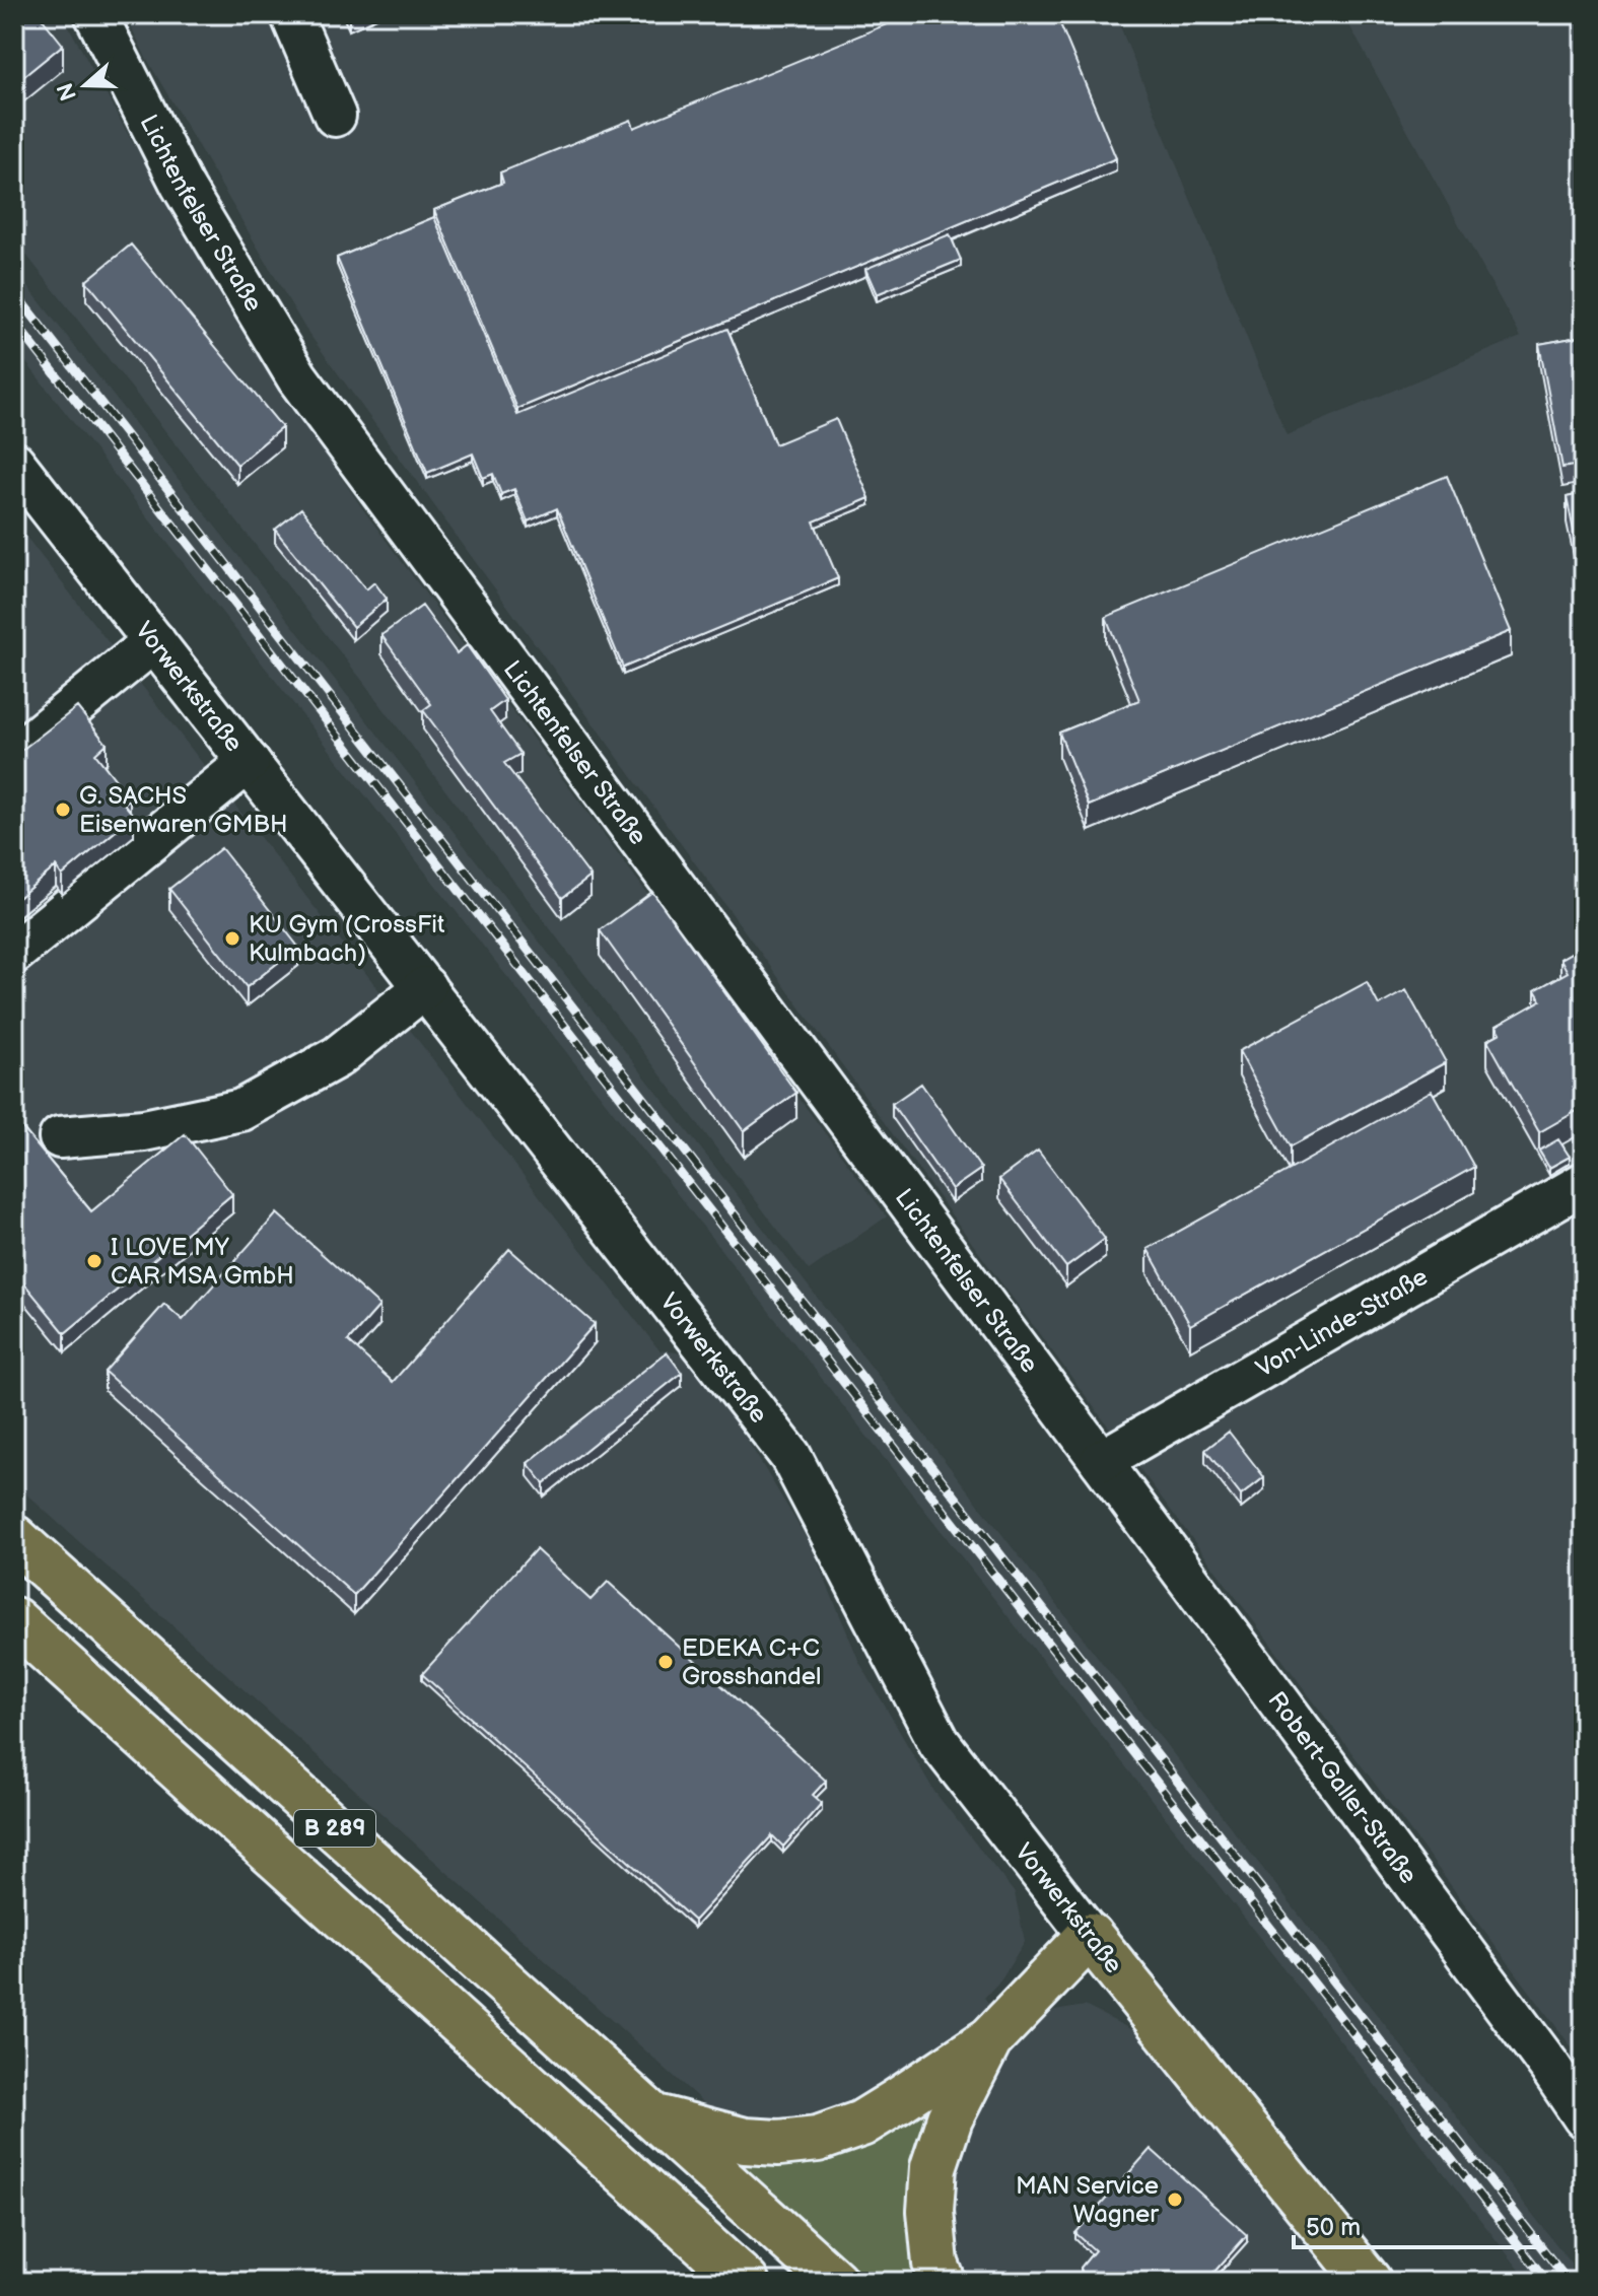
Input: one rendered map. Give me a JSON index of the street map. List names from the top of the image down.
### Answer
{
  "streets": {
    "main road": ["Vorwerkstraße", "B 289"],
    "street": ["Lichtenfelser Straße", "Von-Linde-Straße", "Robert-Galler-Straße"]
  },
  "crossings": [
    ["Lichtenfelser Straße", "Von-Linde-Straße"],
    ["Lichtenfelser Straße", "Robert-Galler-Straße"],
    ["Von-Linde-Straße", "Robert-Galler-Straße"]
  ],
  "places": [
    "G. SACHS Eisenwaren GMBH",
    "KU Gym (CrossFit Kulmbach)",
    "I LOVE MY CAR MSA GmbH",
    "EDEKA C+C Grosshandel",
    "MAN Service Wagner"
  ],
  "scale_bar": "50 m",
  "north": "left"
}
